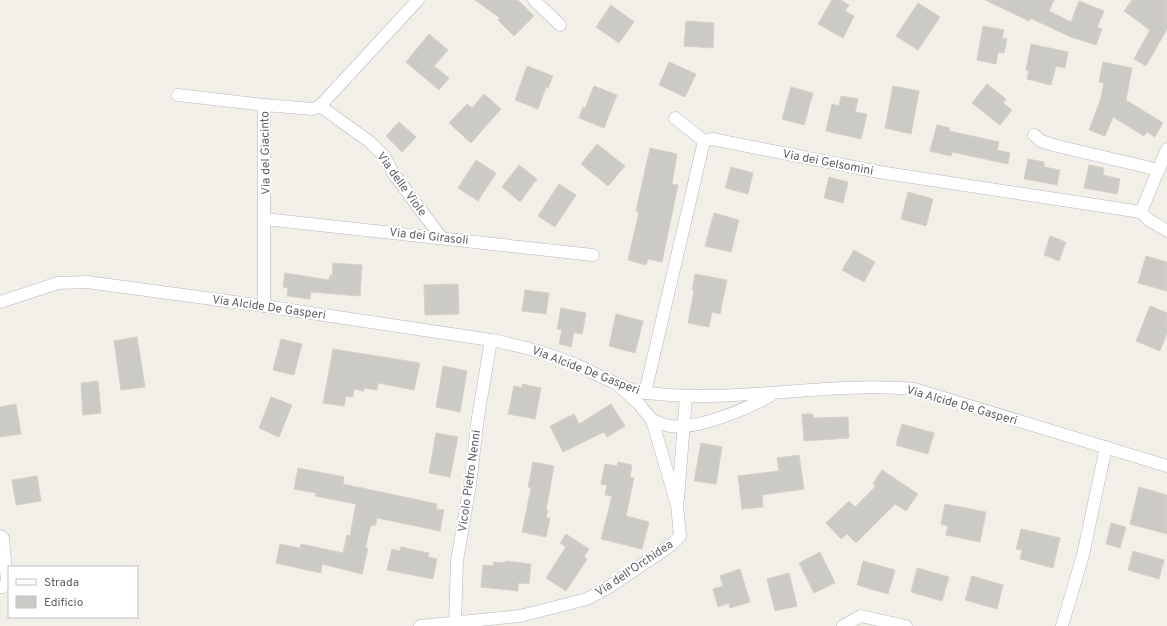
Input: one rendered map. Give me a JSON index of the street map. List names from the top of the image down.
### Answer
{
  "streets": {
    "street": [
      "Via del Giacinto",
      "Via dei Gelsomini",
      "Via delle Viole",
      "Via dei Girasoli",
      "Via Alcide De Gasperi",
      "Vicolo Pietro Nenni",
      "Via dell'Orchidea"
    ]
  },
  "crossings": [
    ["Via del Giacinto", "Via delle Viole"],
    ["Via del Giacinto", "Via dei Girasoli"],
    ["Via del Giacinto", "Via Alcide De Gasperi"],
    ["Via delle Viole", "Via dei Girasoli"],
    ["Via Alcide De Gasperi", "Vicolo Pietro Nenni"],
    ["Via Alcide De Gasperi", "Via dell'Orchidea"],
    ["Vicolo Pietro Nenni", "Via dell'Orchidea"]
  ],
  "legend": ["Strada", "Edificio"]
}
